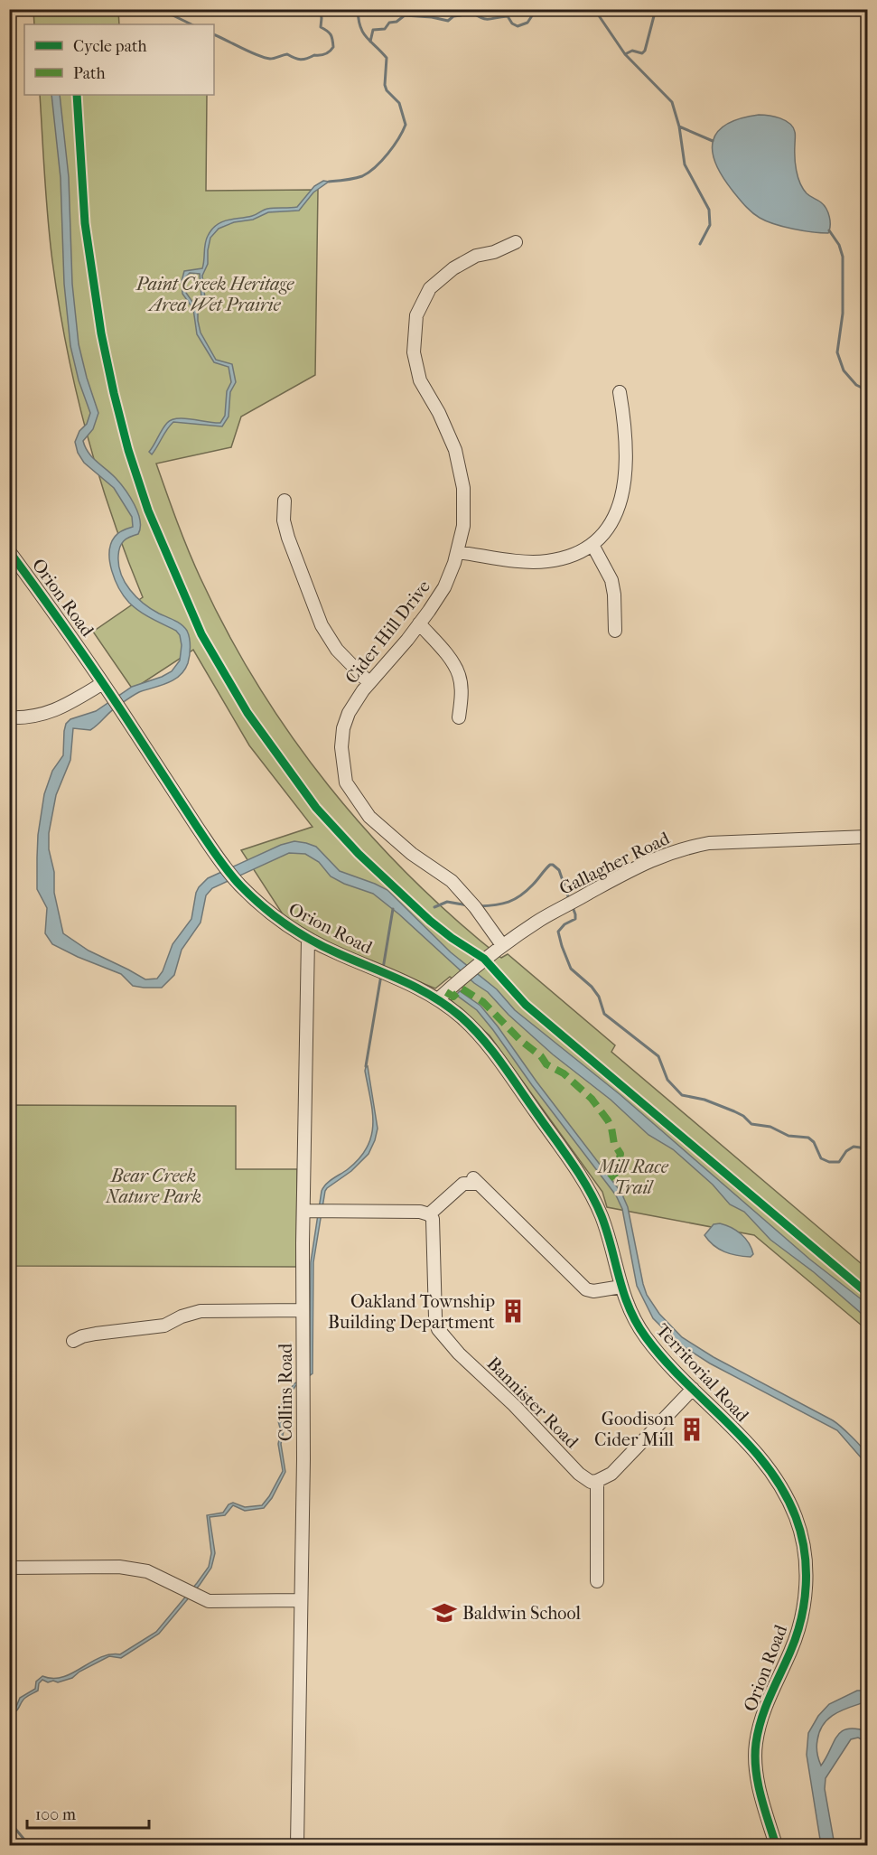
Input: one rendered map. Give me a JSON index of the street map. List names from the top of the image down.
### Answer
{
  "streets": {
    "street": [
      "Orion Road",
      "Cider Hill Drive",
      "Gallagher Road",
      "Territorial Road",
      "Collins Road",
      "Bannister Road"
    ]
  },
  "crossings": [
    ["Orion Road", "Gallagher Road"],
    ["Orion Road", "Territorial Road"],
    ["Orion Road", "Collins Road"],
    ["Cider Hill Drive", "Gallagher Road"]
  ],
  "parks": ["Paint Creek Heritage Area Wet Prairie", "Mill Race Trail", "Bear Creek Nature Park"],
  "places": {
    "building": ["Oakland Township Building Department", "Goodison Cider Mill"],
    "school or university": ["Baldwin School"]
  },
  "legend": ["Cycle path", "Path"],
  "scale_bar": "100 m"
}
